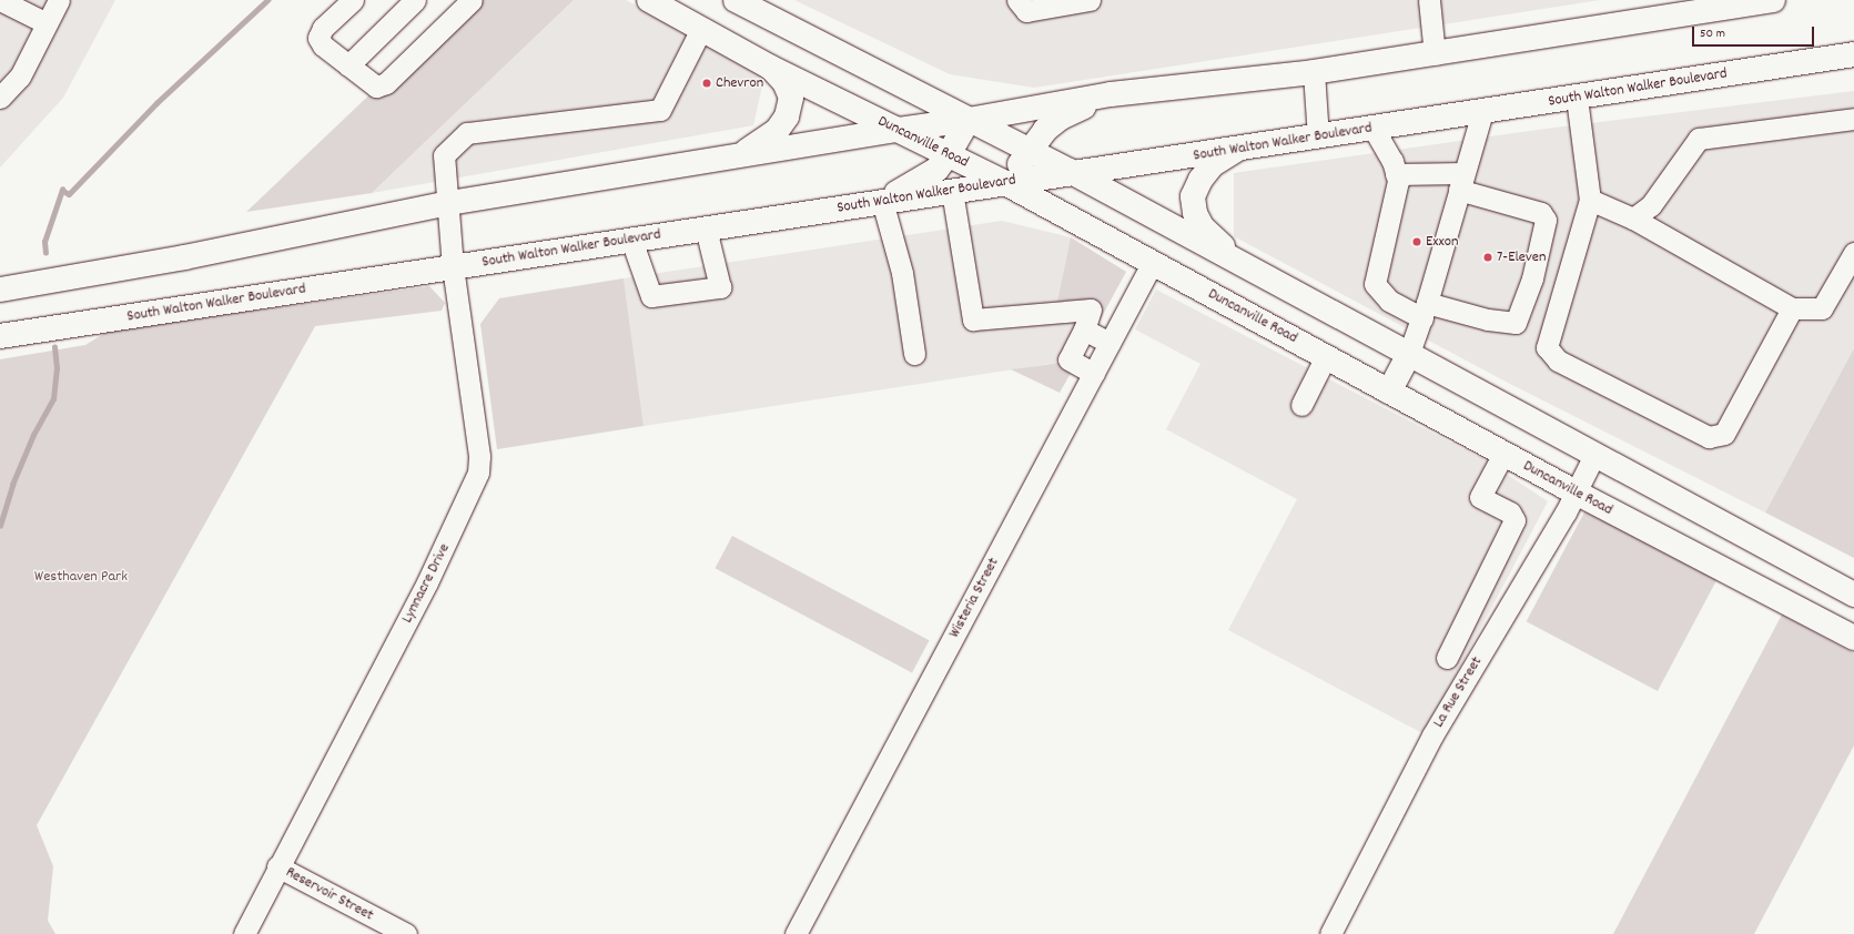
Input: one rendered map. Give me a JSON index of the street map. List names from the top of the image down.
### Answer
{
  "streets": {
    "main road": ["South Walton Walker Boulevard", "Duncanville Road"],
    "street": [
      "Lynnacre Drive",
      "Wisteria Street",
      "La Rue Street",
      "Reservoir Street"
    ]
  },
  "crossings": [
    ["South Walton Walker Boulevard", "Duncanville Road"],
    ["South Walton Walker Boulevard", "Lynnacre Drive"],
    ["Duncanville Road", "Lynnacre Drive"],
    ["Duncanville Road", "Wisteria Street"],
    ["Duncanville Road", "La Rue Street"],
    ["Lynnacre Drive", "Reservoir Street"]
  ],
  "parks": ["Westhaven Park"],
  "places": ["Chevron", "Exxon", "7-Eleven"],
  "scale_bar": "50 m"
}
